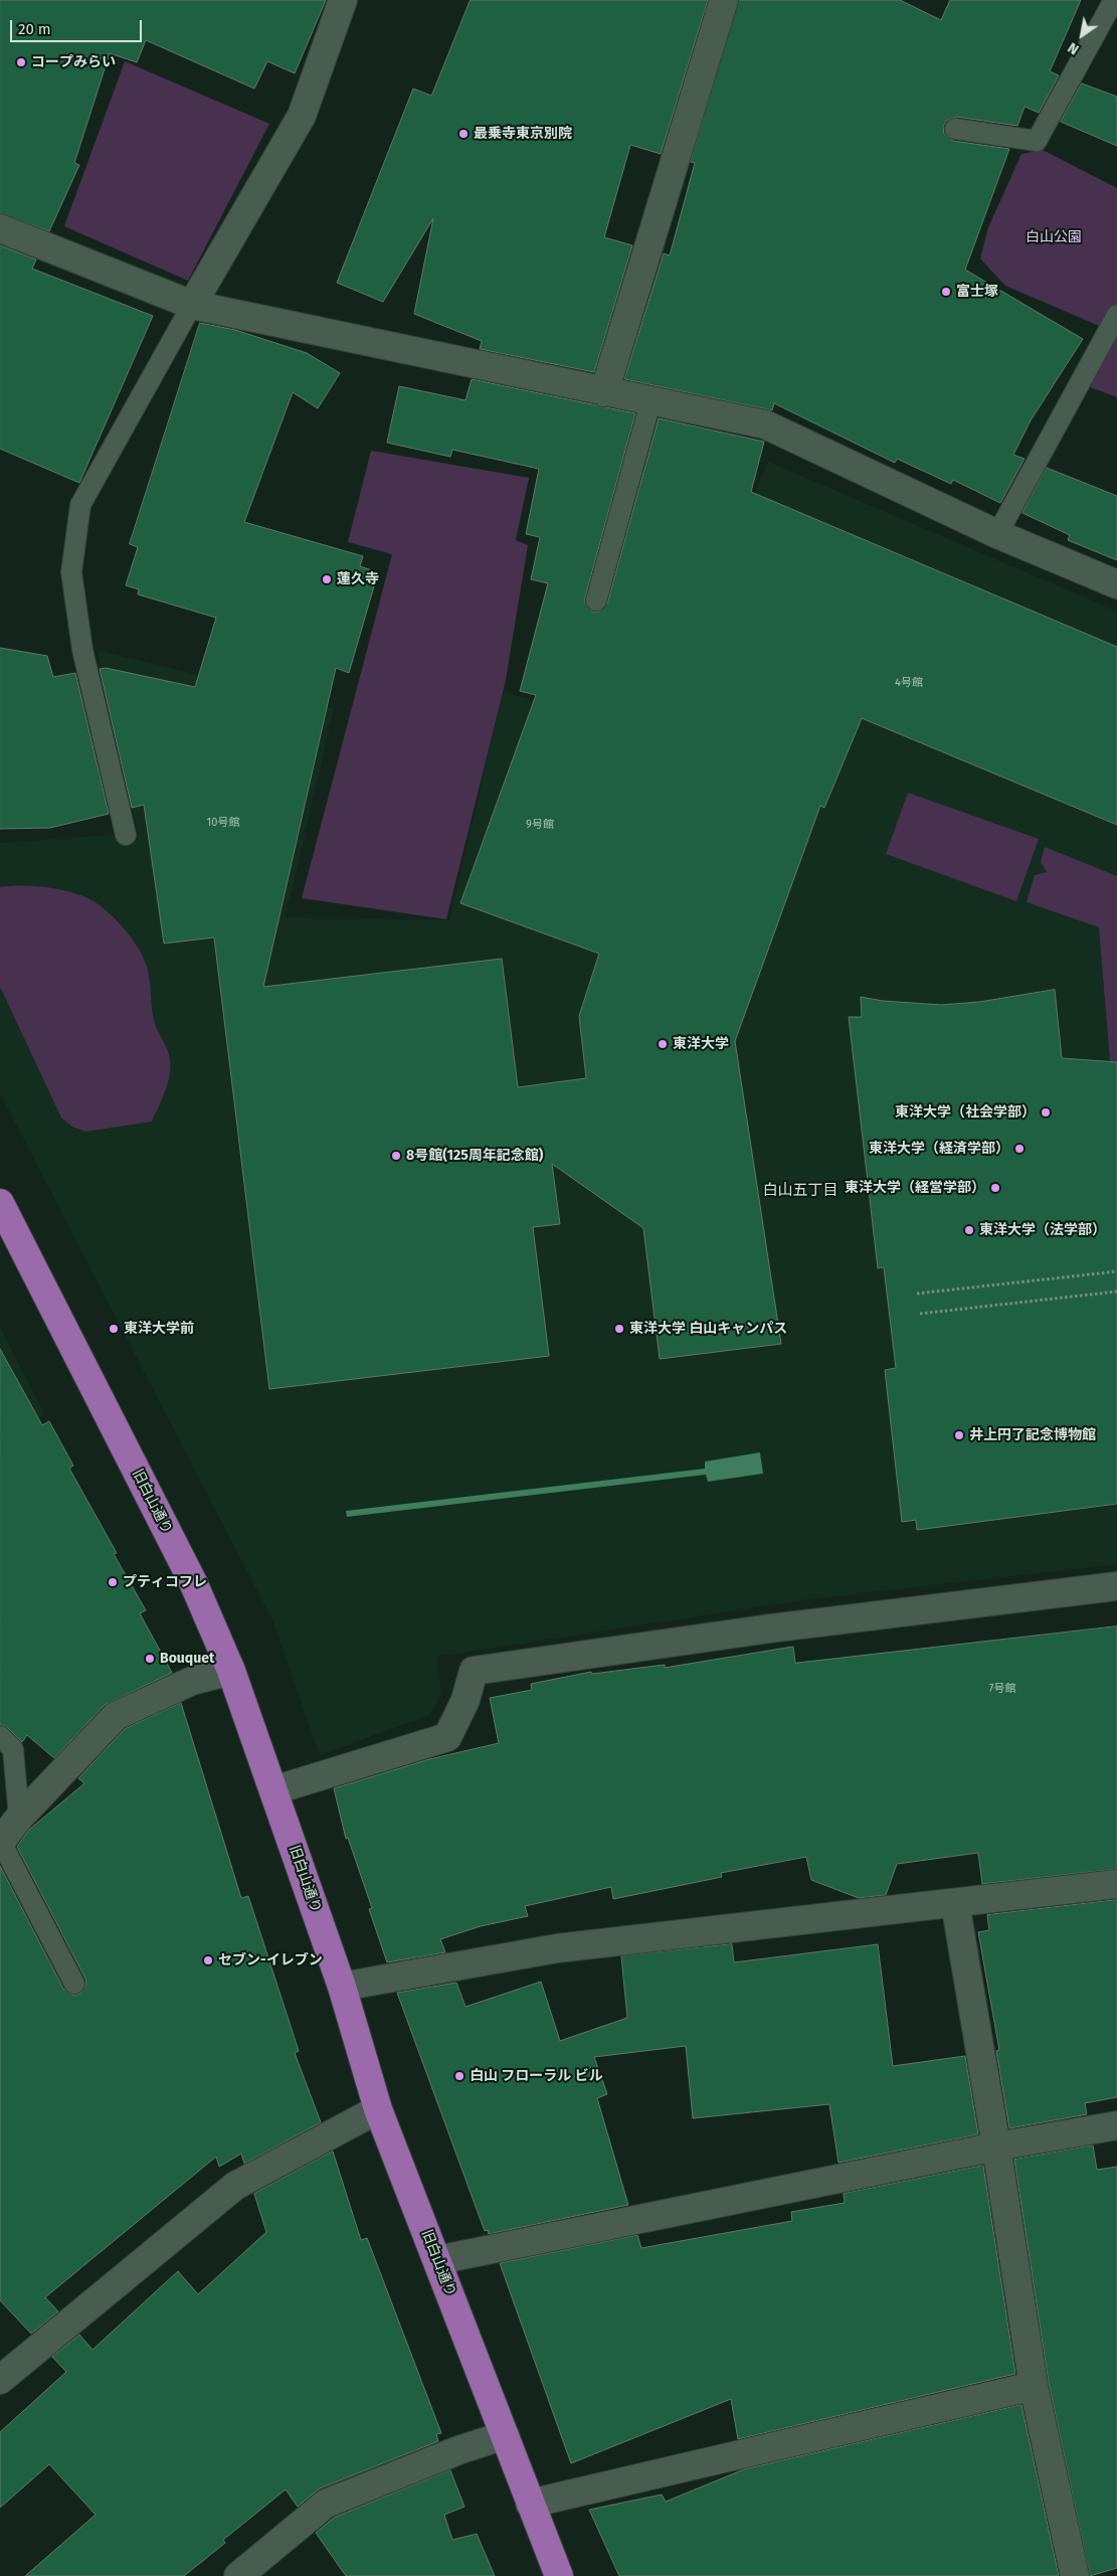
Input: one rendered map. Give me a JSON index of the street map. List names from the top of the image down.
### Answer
{
  "streets": {
    "highway": ["旧白山通り"]
  },
  "districts": ["白山五丁目"],
  "parks": ["白山公園"],
  "places": [
    "コープみらい",
    "最乗寺東京別院",
    "富士塚",
    "蓮久寺",
    "東洋大学",
    "東洋大学（社会学部）",
    "東洋大学（経済学部）",
    "8号館(125周年記念館)",
    "東洋大学（経営学部）",
    "東洋大学（法学部）",
    "東洋大学前",
    "東洋大学 白山キャンパス",
    "井上円了記念博物館",
    "プティコフレ",
    "Bouquet",
    "セブン-イレブン",
    "白山 フローラル ビル"
  ],
  "house_numbers": [
    "4号館",
    "10号館",
    "9号館",
    "7号館"
  ],
  "scale_bar": "20 m",
  "north": "bottom left"
}
